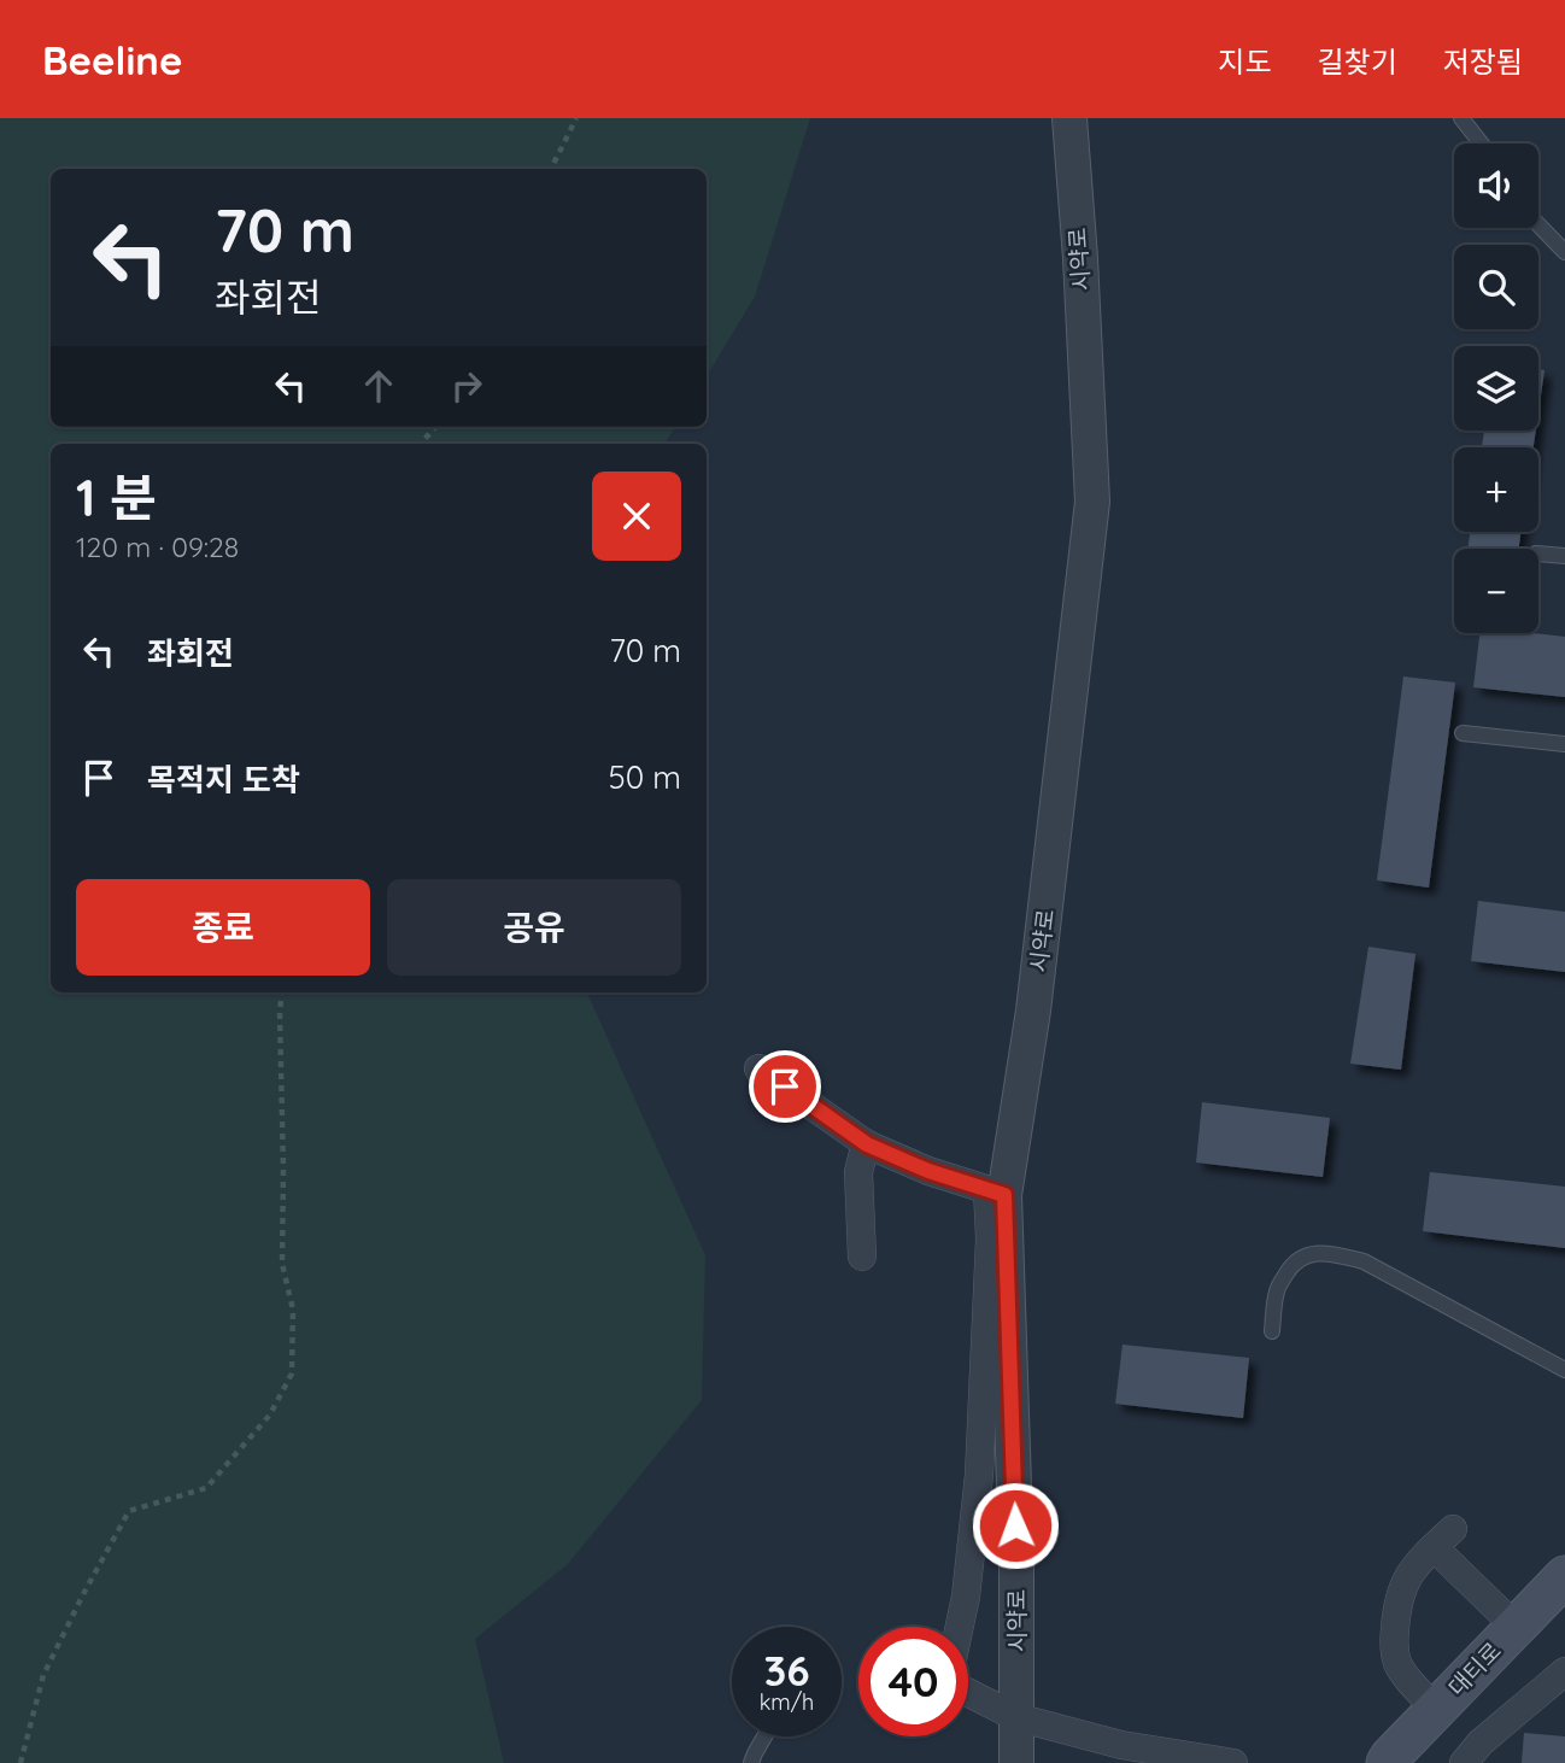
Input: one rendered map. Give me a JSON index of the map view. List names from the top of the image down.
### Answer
{
  "streets": {
    "main road": ["대티로"],
    "street": ["시약로"]
  },
  "page": {
    "header": "Beeline",
    "nav": ["지도", "길찾기", "저장됨"],
    "map_buttons": ["+", "−"],
    "turn": ["70 m", "좌회전"],
    "heading": ["1 분", "120 m · 09:28"],
    "list": [
      {
        "name": "좌회전",
        "value": "70 m"
      },
      {
        "name": "목적지 도착",
        "value": "50 m"
      }
    ],
    "buttons": ["종료", "공유"],
    "speed": "36 km/h",
    "limit": "40"
  }
}
